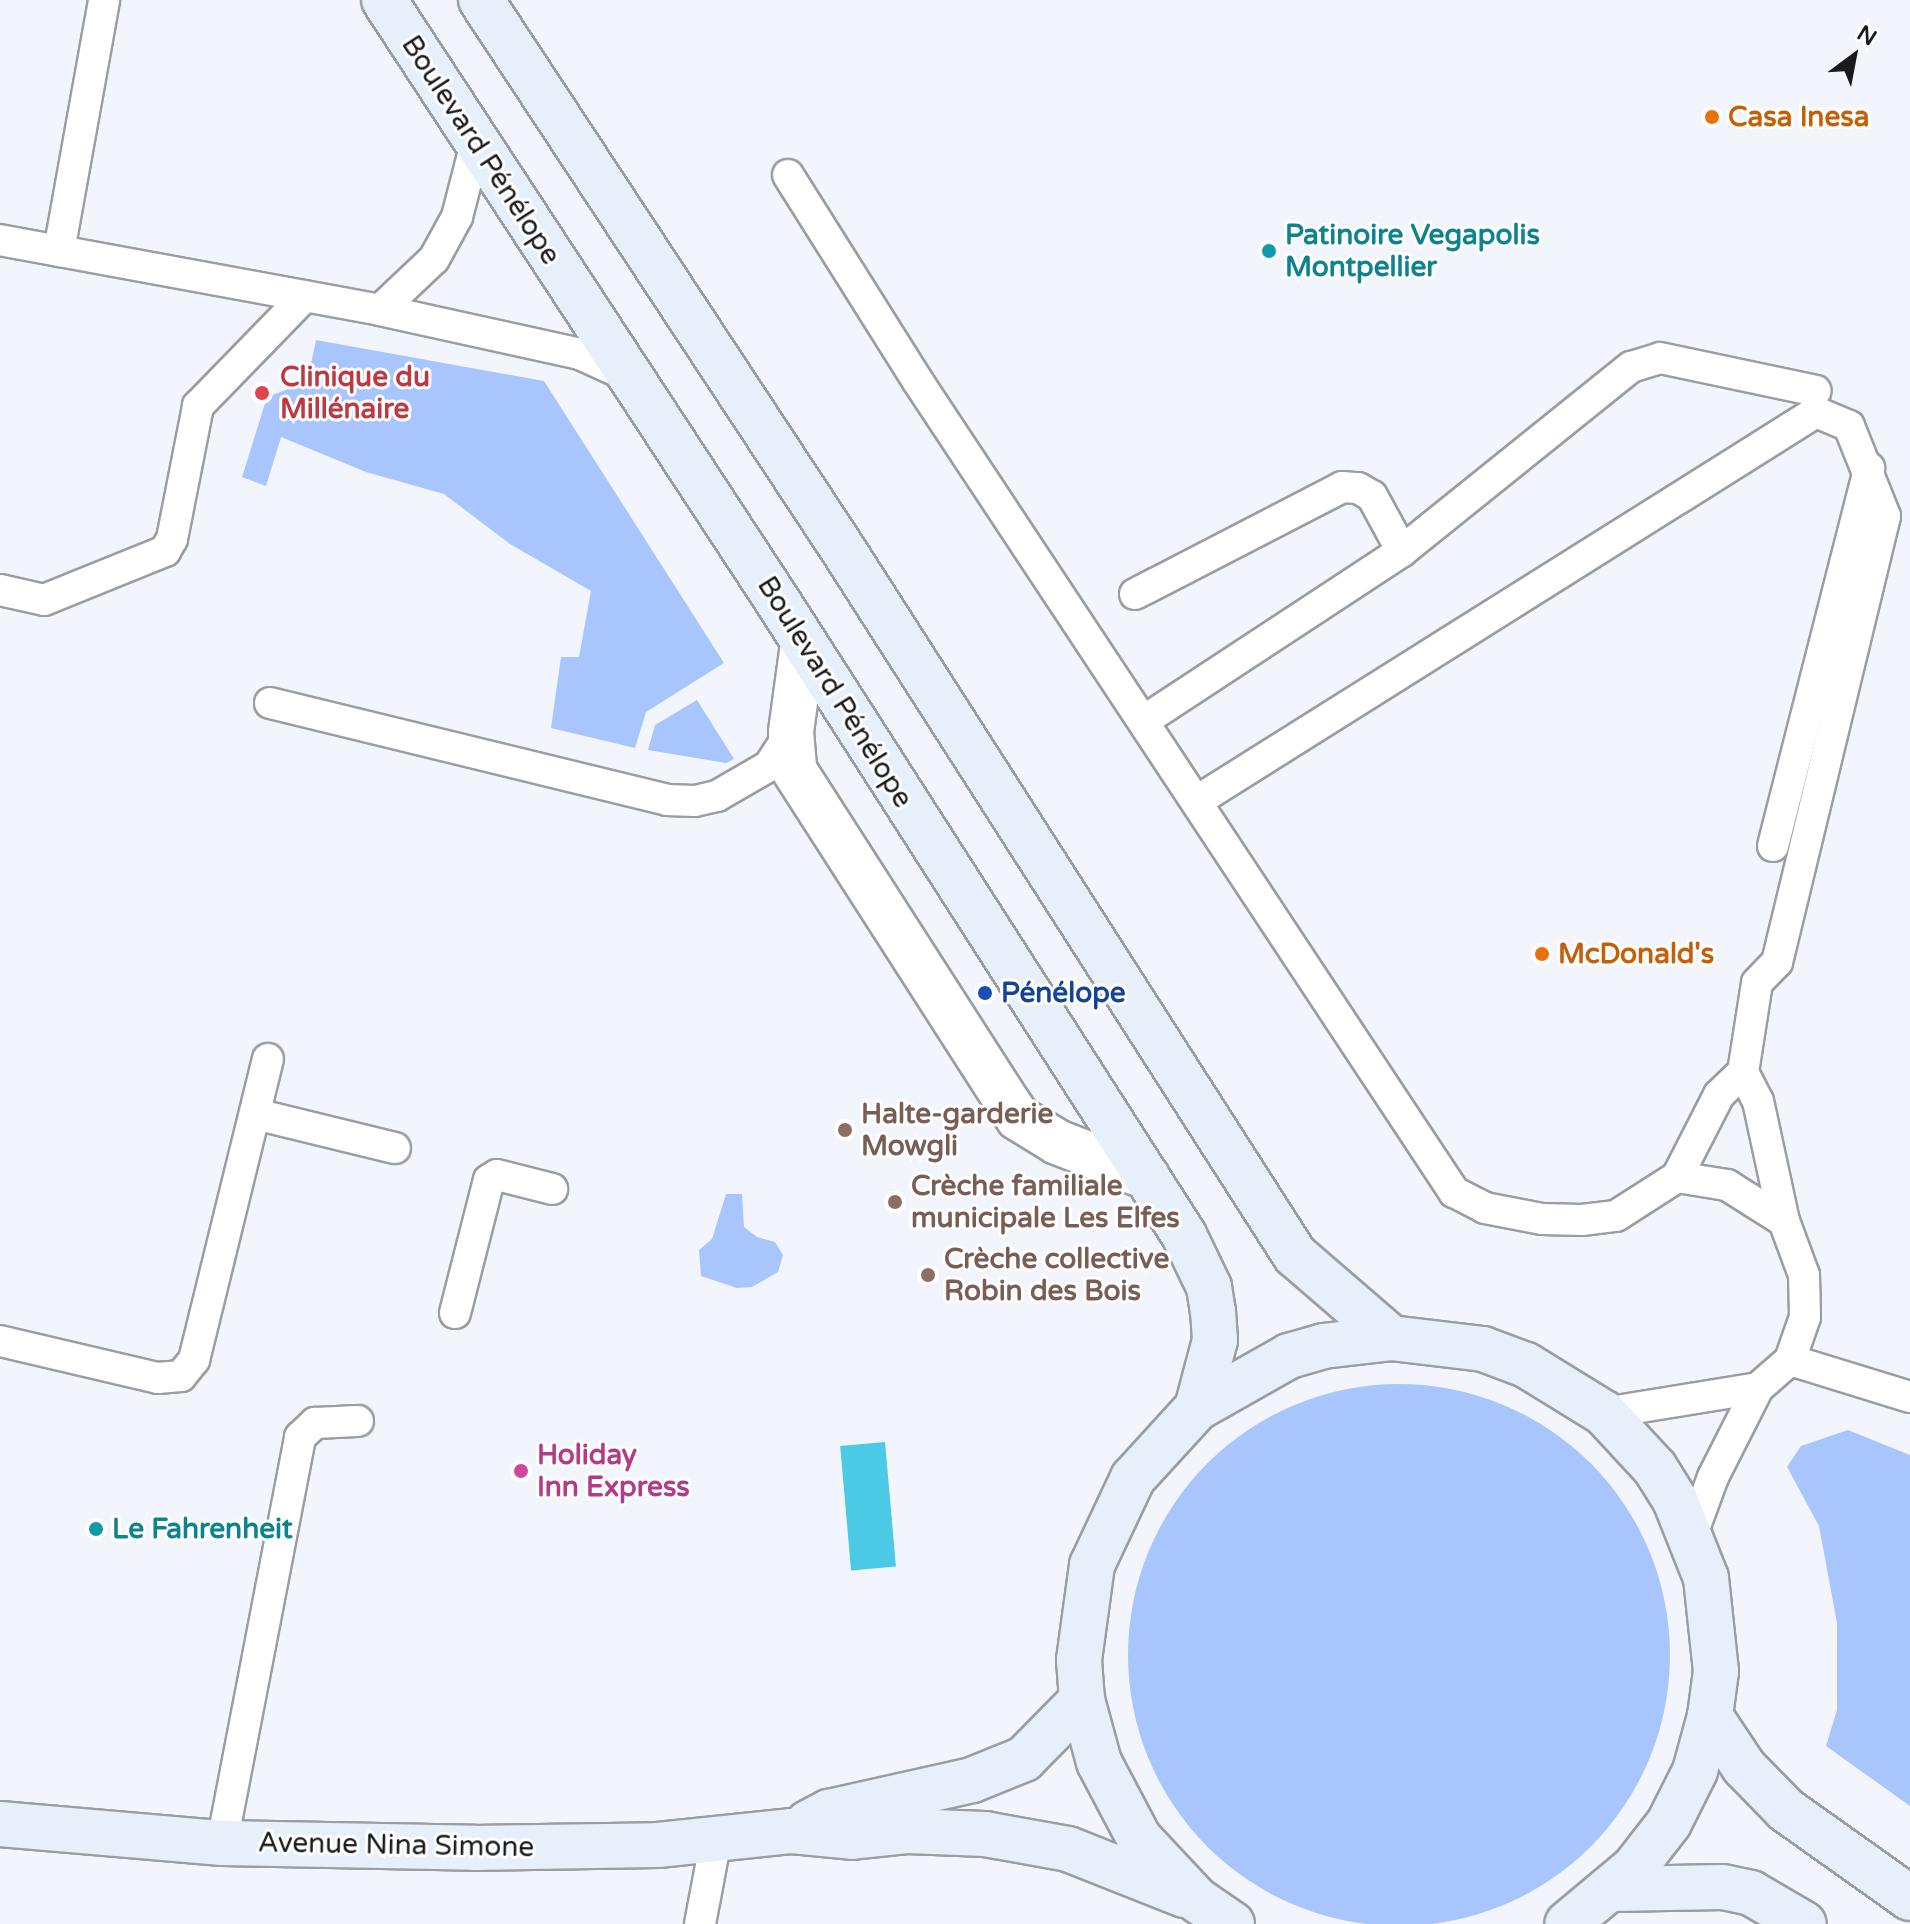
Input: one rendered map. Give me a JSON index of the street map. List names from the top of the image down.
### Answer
{
  "streets": {
    "main road": ["Boulevard Pénélope", "Avenue Nina Simone"]
  },
  "places": [
    "Casa Inesa",
    "Patinoire Vegapolis Montpellier",
    "Clinique du Millénaire",
    "McDonald's",
    "Pénélope",
    "Halte-garderie Mowgli",
    "Crèche familiale municipale Les Elfes",
    "Crèche collective Robin des Bois",
    "Holiday Inn Express",
    "Le Fahrenheit"
  ],
  "north": "top right"
}
